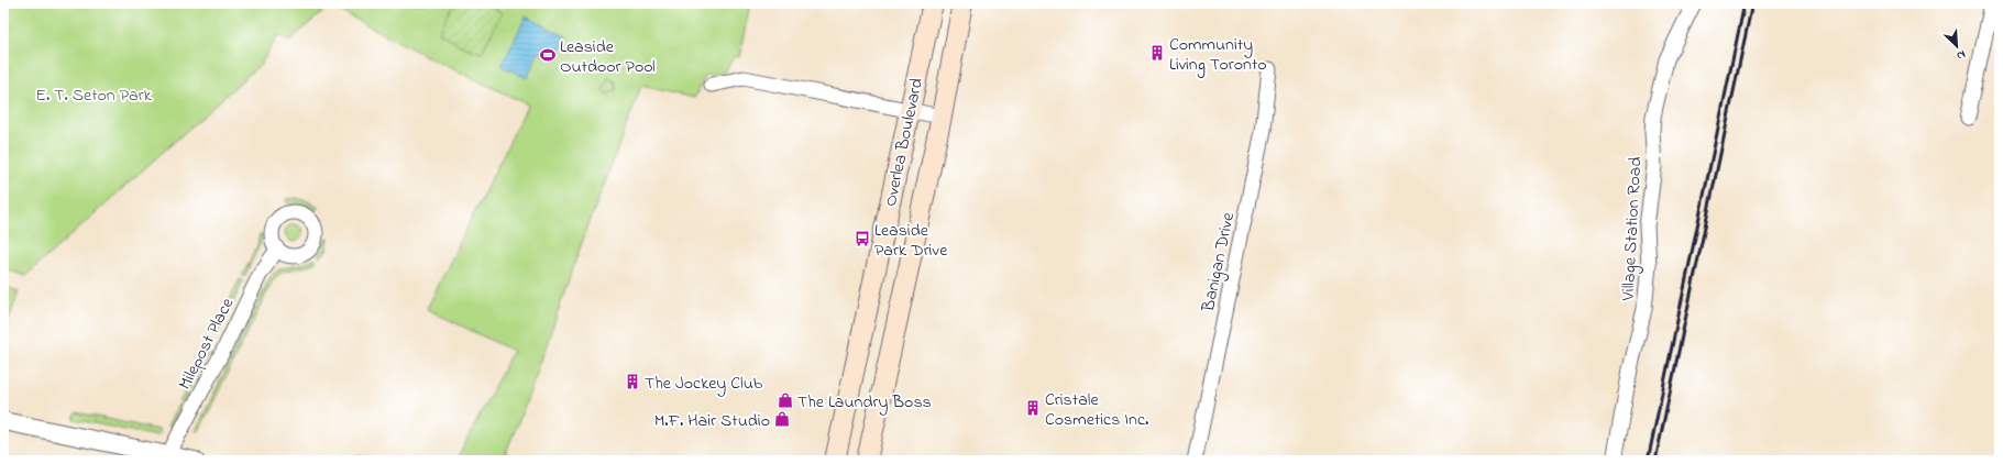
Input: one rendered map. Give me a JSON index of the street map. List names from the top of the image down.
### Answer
{
  "streets": {
    "main road": ["Overlea Boulevard"],
    "street": ["Village Station Road", "Banigan Drive", "Milepost Place"]
  },
  "parks": ["E. T. Seton Park"],
  "places": {
    "building": ["Community Living Toronto", "The Jockey Club", "Cristale Cosmetics Inc."],
    "sports": ["Leaside Outdoor Pool"],
    "bus stop": ["Leaside Park Drive"],
    "shop": ["The Laundry Boss", "M.F. Hair Studio"]
  },
  "north": "bottom right"
}
